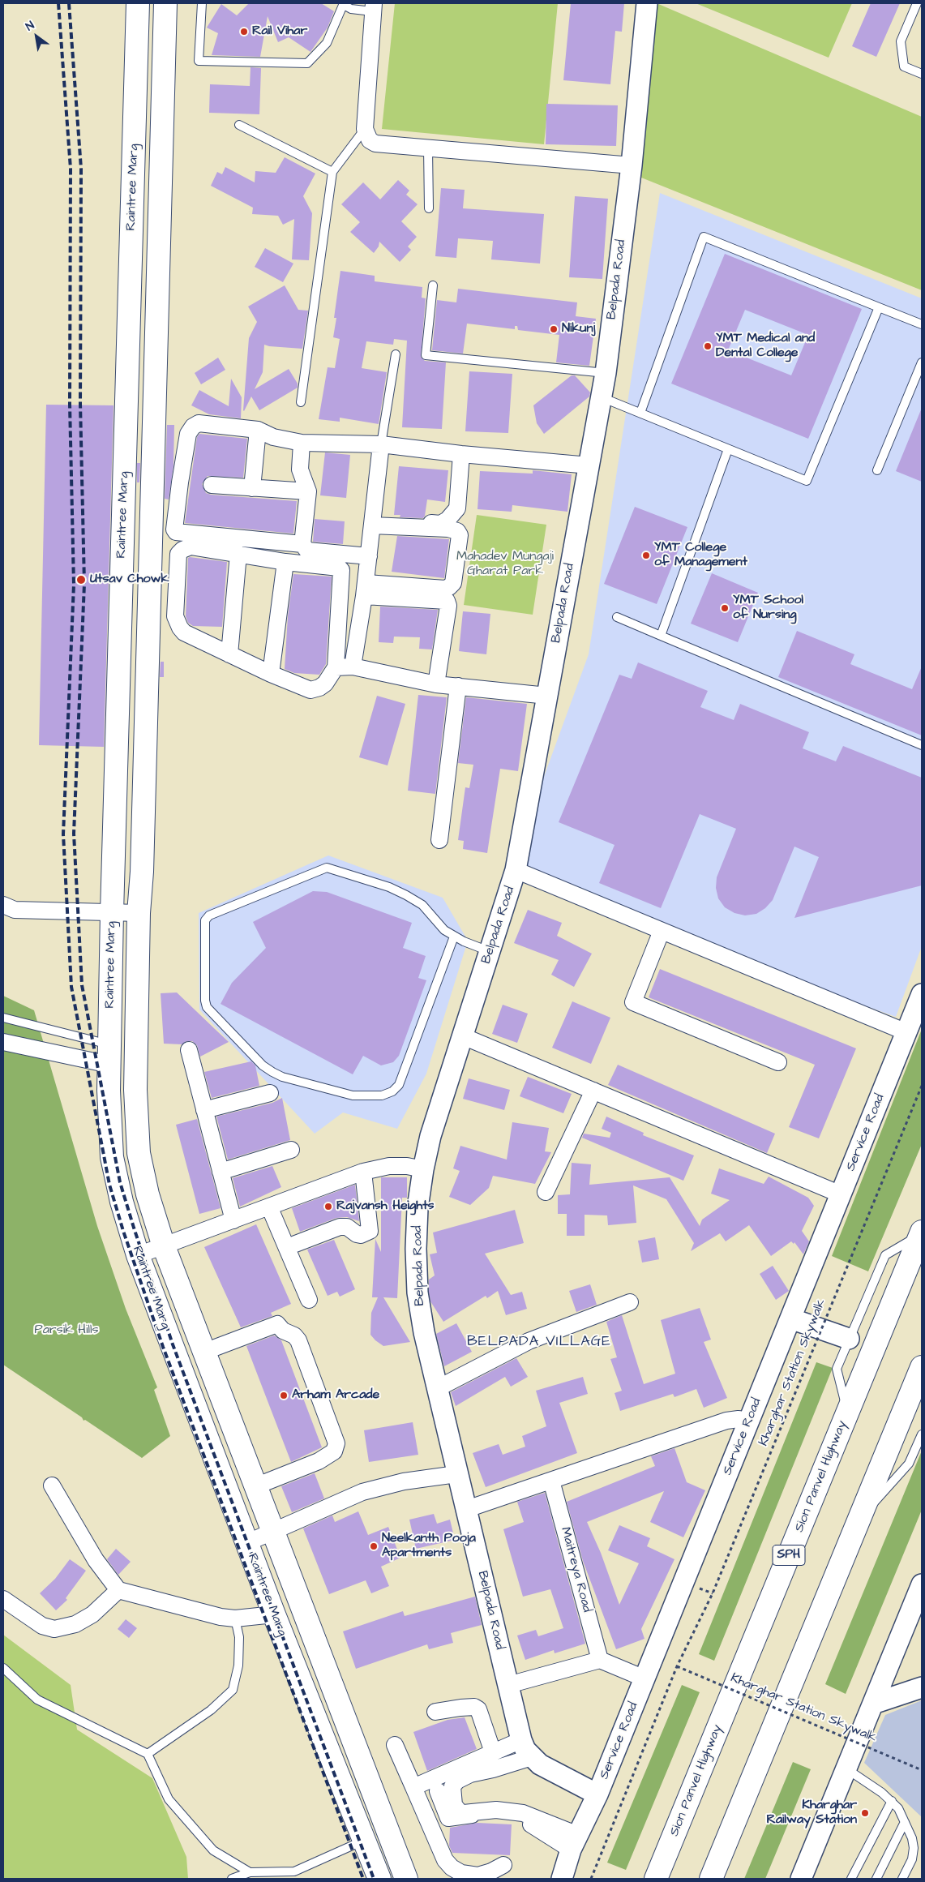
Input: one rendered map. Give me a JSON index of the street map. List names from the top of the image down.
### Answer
{
  "streets": {
    "main road": ["Raintree Marg", "Sion Panvel Highway", "SPH"],
    "street": ["Belpada Road", "Service Road", "Maitreya Road"],
    "path": ["Kharghar Station Skywalk"]
  },
  "crossings": [
    ["Belpada Road", "Service Road"]
  ],
  "districts": ["BELPADA VILLAGE"],
  "parks": ["Mahadev Mungaji Gharat Park", "Parsik Hills"],
  "places": [
    "Rail Vihar",
    "Nikunj",
    "YMT Medical and Dental College",
    "YMT College of Management",
    "Utsav Chowk",
    "YMT School of Nursing",
    "Rajvansh Heights",
    "Arham Arcade",
    "Neelkanth Pooja Apartments",
    "Kharghar Railway Station"
  ],
  "north": "top left"
}
